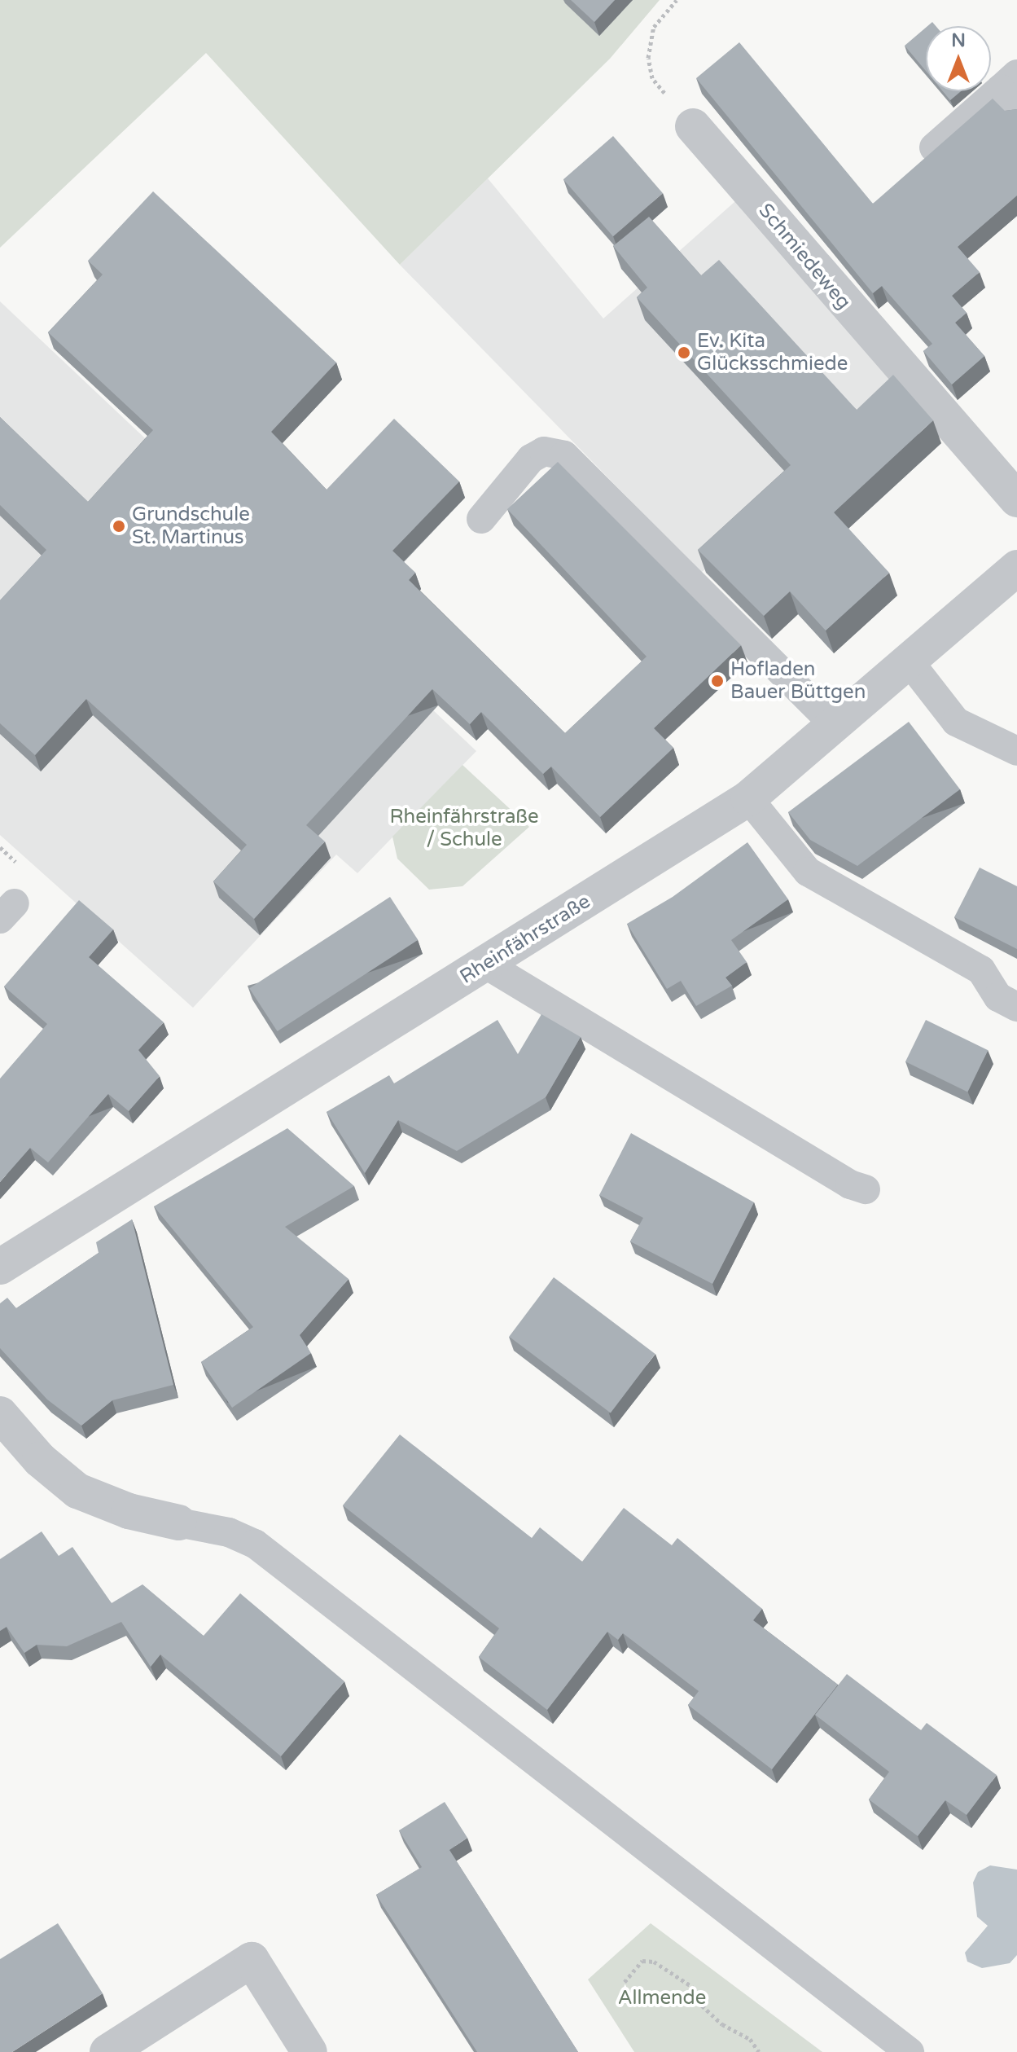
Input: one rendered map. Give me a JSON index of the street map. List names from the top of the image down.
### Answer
{
  "streets": {
    "street": ["Schmiedeweg", "Rheinfährstraße"]
  },
  "parks": ["Rheinfährstraße / Schule", "Allmende"],
  "places": ["Ev. Kita Glücksschmiede", "Grundschule St. Martinus", "Hofladen Bauer Büttgen"],
  "north": "top"
}
